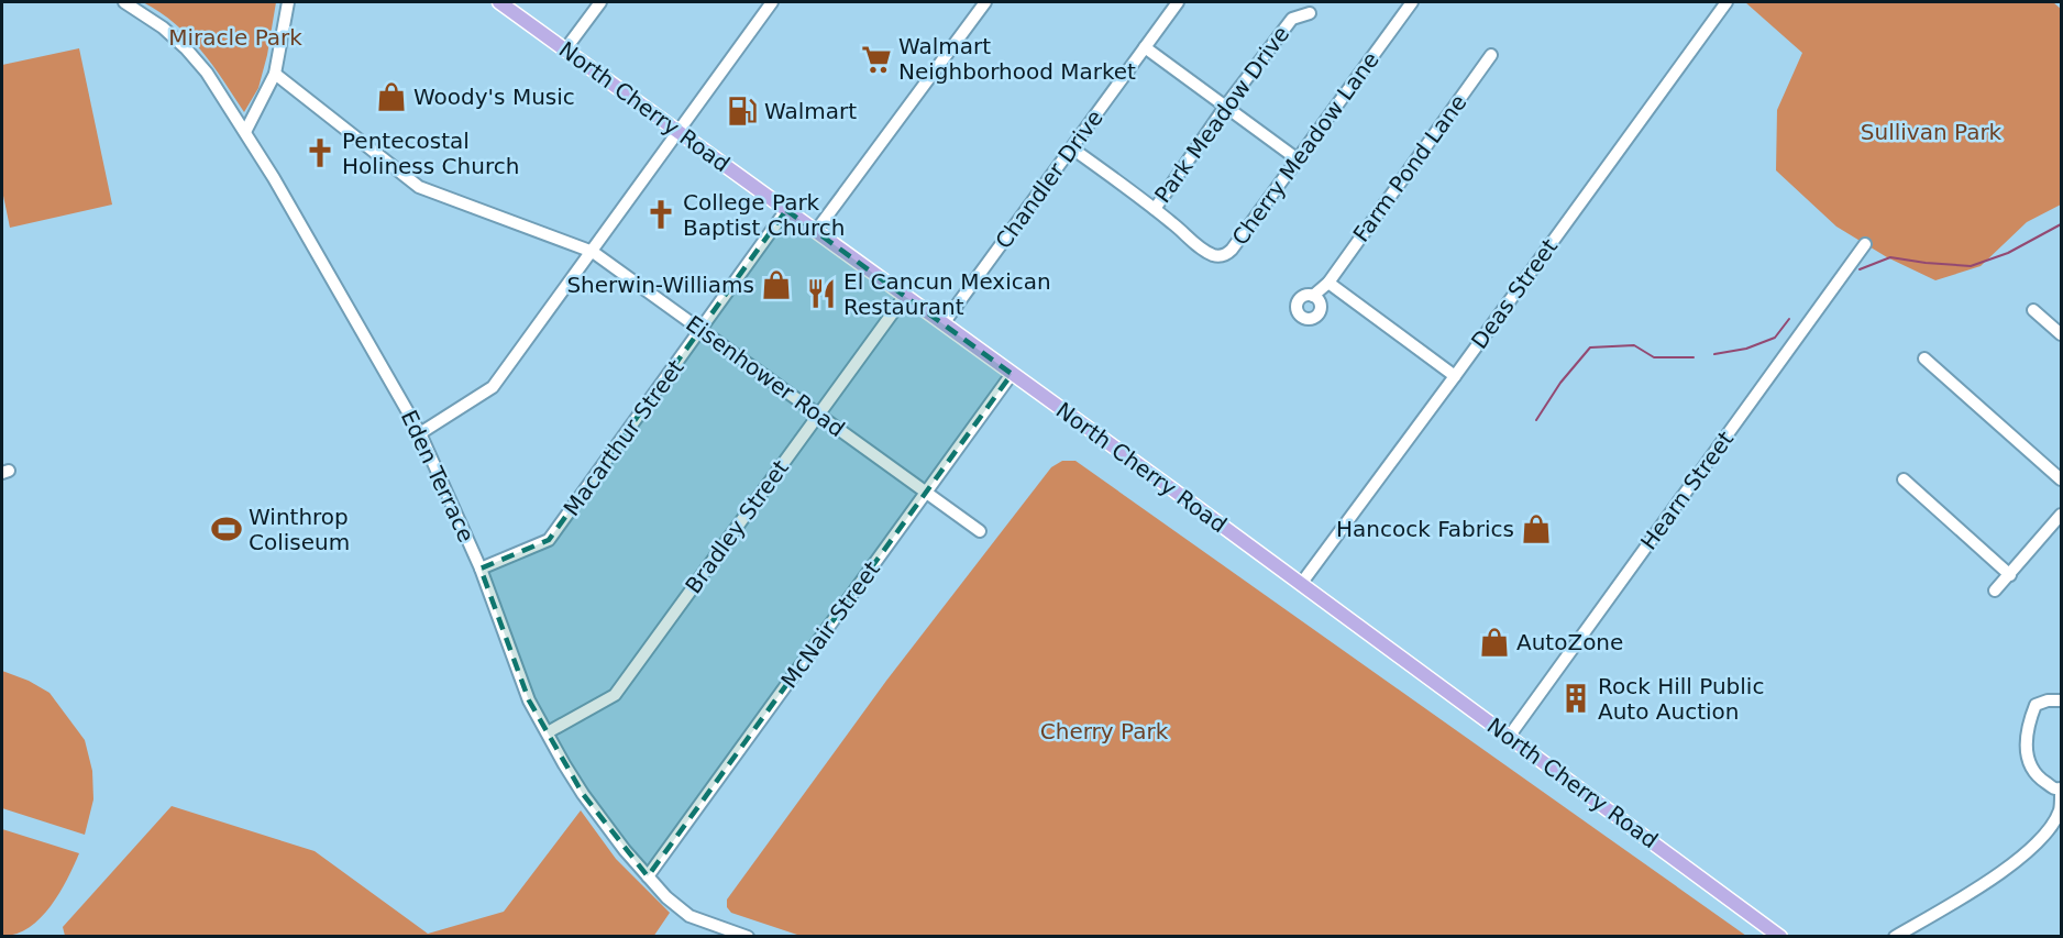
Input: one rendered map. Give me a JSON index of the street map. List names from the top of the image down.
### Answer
{
  "streets": {
    "main road": ["North Cherry Road"],
    "street": [
      "Park Meadow Drive",
      "Cherry Meadow Lane",
      "Farm Pond Lane",
      "Chandler Drive",
      "Deas Street",
      "Eisenhower Road",
      "Macarthur Street",
      "Eden Terrace",
      "Hearn Street",
      "Bradley Street",
      "McNair Street"
    ]
  },
  "crossings": [
    ["North Cherry Road", "Chandler Drive"],
    ["North Cherry Road", "Deas Street"],
    ["North Cherry Road", "Macarthur Street"],
    ["North Cherry Road", "Hearn Street"],
    ["North Cherry Road", "Bradley Street"],
    ["North Cherry Road", "McNair Street"],
    ["Park Meadow Drive", "Cherry Meadow Lane"],
    ["Park Meadow Drive", "Chandler Drive"],
    ["Eisenhower Road", "Macarthur Street"],
    ["Eisenhower Road", "Bradley Street"],
    ["Eisenhower Road", "McNair Street"],
    ["Macarthur Street", "Eden Terrace"],
    ["Eden Terrace", "Bradley Street"],
    ["Eden Terrace", "McNair Street"]
  ],
  "parks": ["Miracle Park", "Sullivan Park", "Cherry Park"],
  "places": {
    "supermarket": ["Walmart Neighborhood Market"],
    "shop": [
      "Woody's Music",
      "Sherwin-Williams",
      "Hancock Fabrics",
      "AutoZone"
    ],
    "fuel station": ["Walmart"],
    "church": ["Pentecostal Holiness Church", "College Park Baptist Church"],
    "restaurant": ["El Cancun Mexican Restaurant"],
    "sports": ["Winthrop Coliseum"],
    "building": ["Rock Hill Public Auto Auction"]
  }
}
